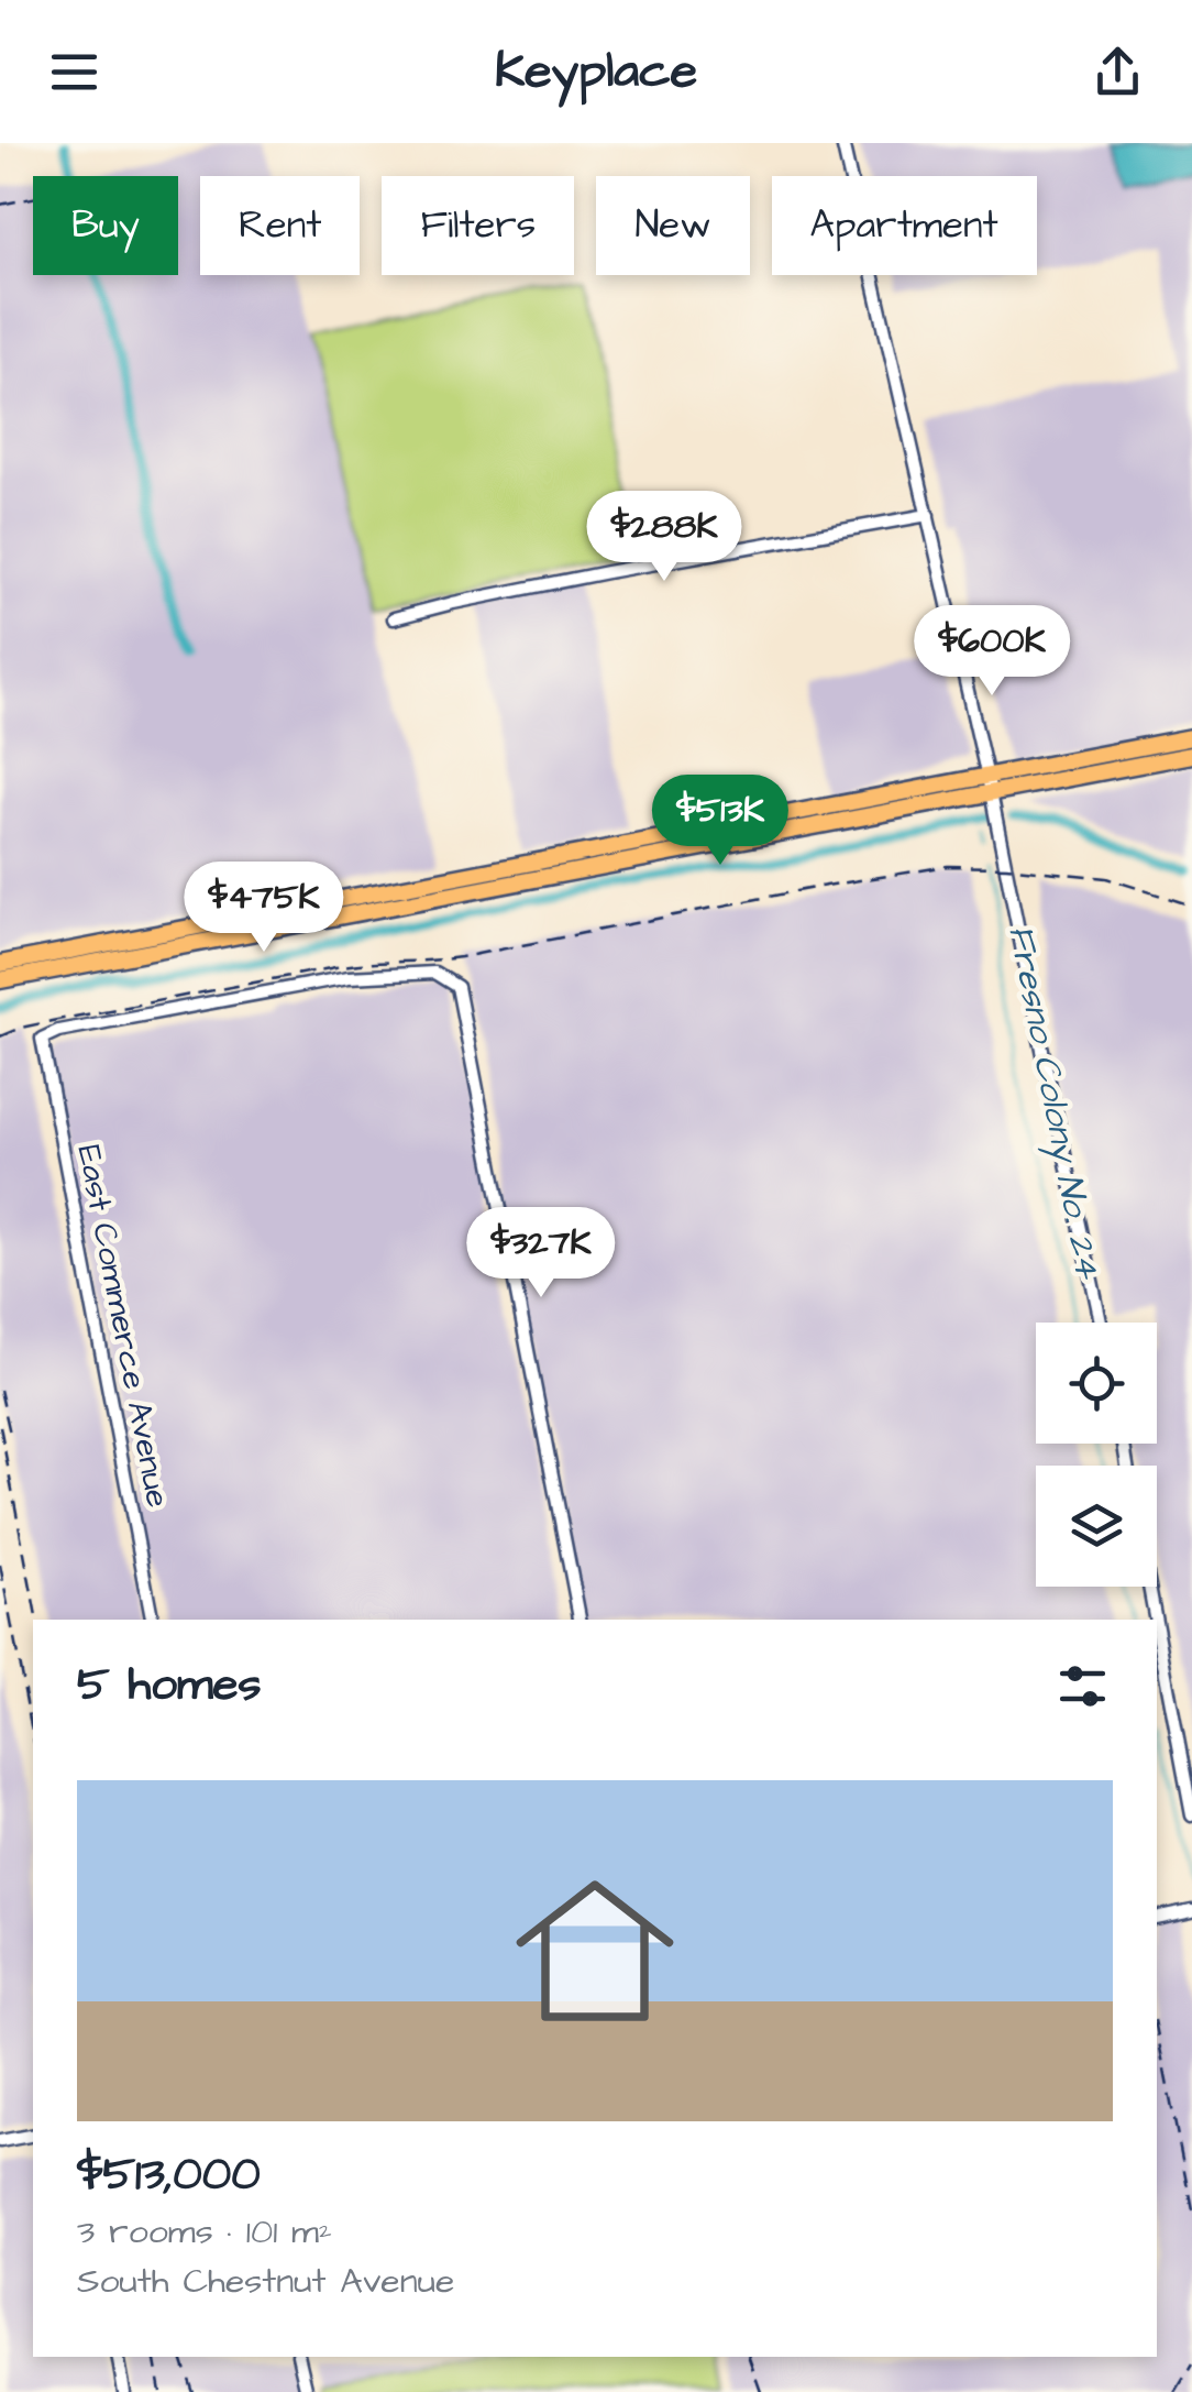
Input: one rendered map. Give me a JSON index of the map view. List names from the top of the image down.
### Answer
{
  "streets": {
    "street": ["East Commerce Avenue"]
  },
  "water": ["Fresno Colony No. 24"],
  "page": {
    "header": "Keyplace",
    "chip": [
      "Buy",
      "Rent",
      "Filters",
      "New",
      "Apartment"
    ],
    "price": [
      "$288K",
      "$600K",
      "$513K",
      "$475K",
      "$327K"
    ],
    "heading": "5 homes",
    "list": [
      {
        "name": "$513,000",
        "note": "3 rooms · 101 m² · South Chestnut Avenue"
      }
    ]
  }
}
